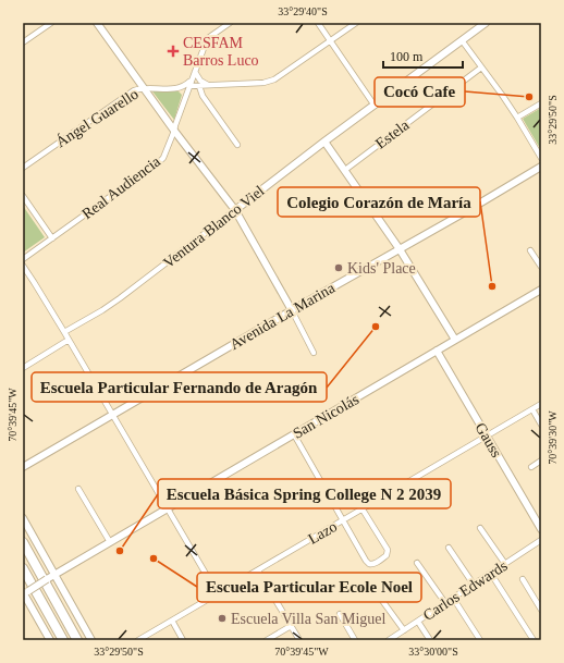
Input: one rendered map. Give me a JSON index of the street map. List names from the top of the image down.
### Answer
{
  "streets": {
    "street": [
      "Ángel Guarello",
      "Estela",
      "Real Audiencia",
      "Ventura Blanco Viel",
      "Avenida La Marina",
      "San Nicolás",
      "Gauss",
      "Lazo",
      "Carlos Edwards"
    ]
  },
  "crossings": [
    ["San Nicolás", "Gauss"],
    ["Gauss", "Lazo"]
  ],
  "places": {
    "health": ["CESFAM Barros Luco"],
    "other": [
      "Cocó Cafe",
      "Kids' Place",
      "Colegio Corazón de María",
      "Escuela Particular Fernando de Aragón",
      "Escuela Básica Spring College N 2 2039",
      "Escuela Particular Ecole Noel",
      "Escuela Villa San Miguel"
    ]
  },
  "scale_bar": "100 m",
  "coordinates": [
    "33°29'40\"S",
    "33°29'50\"S",
    "70°39'45\"W",
    "70°39'30\"W",
    "33°30'00\"S"
  ]
}
